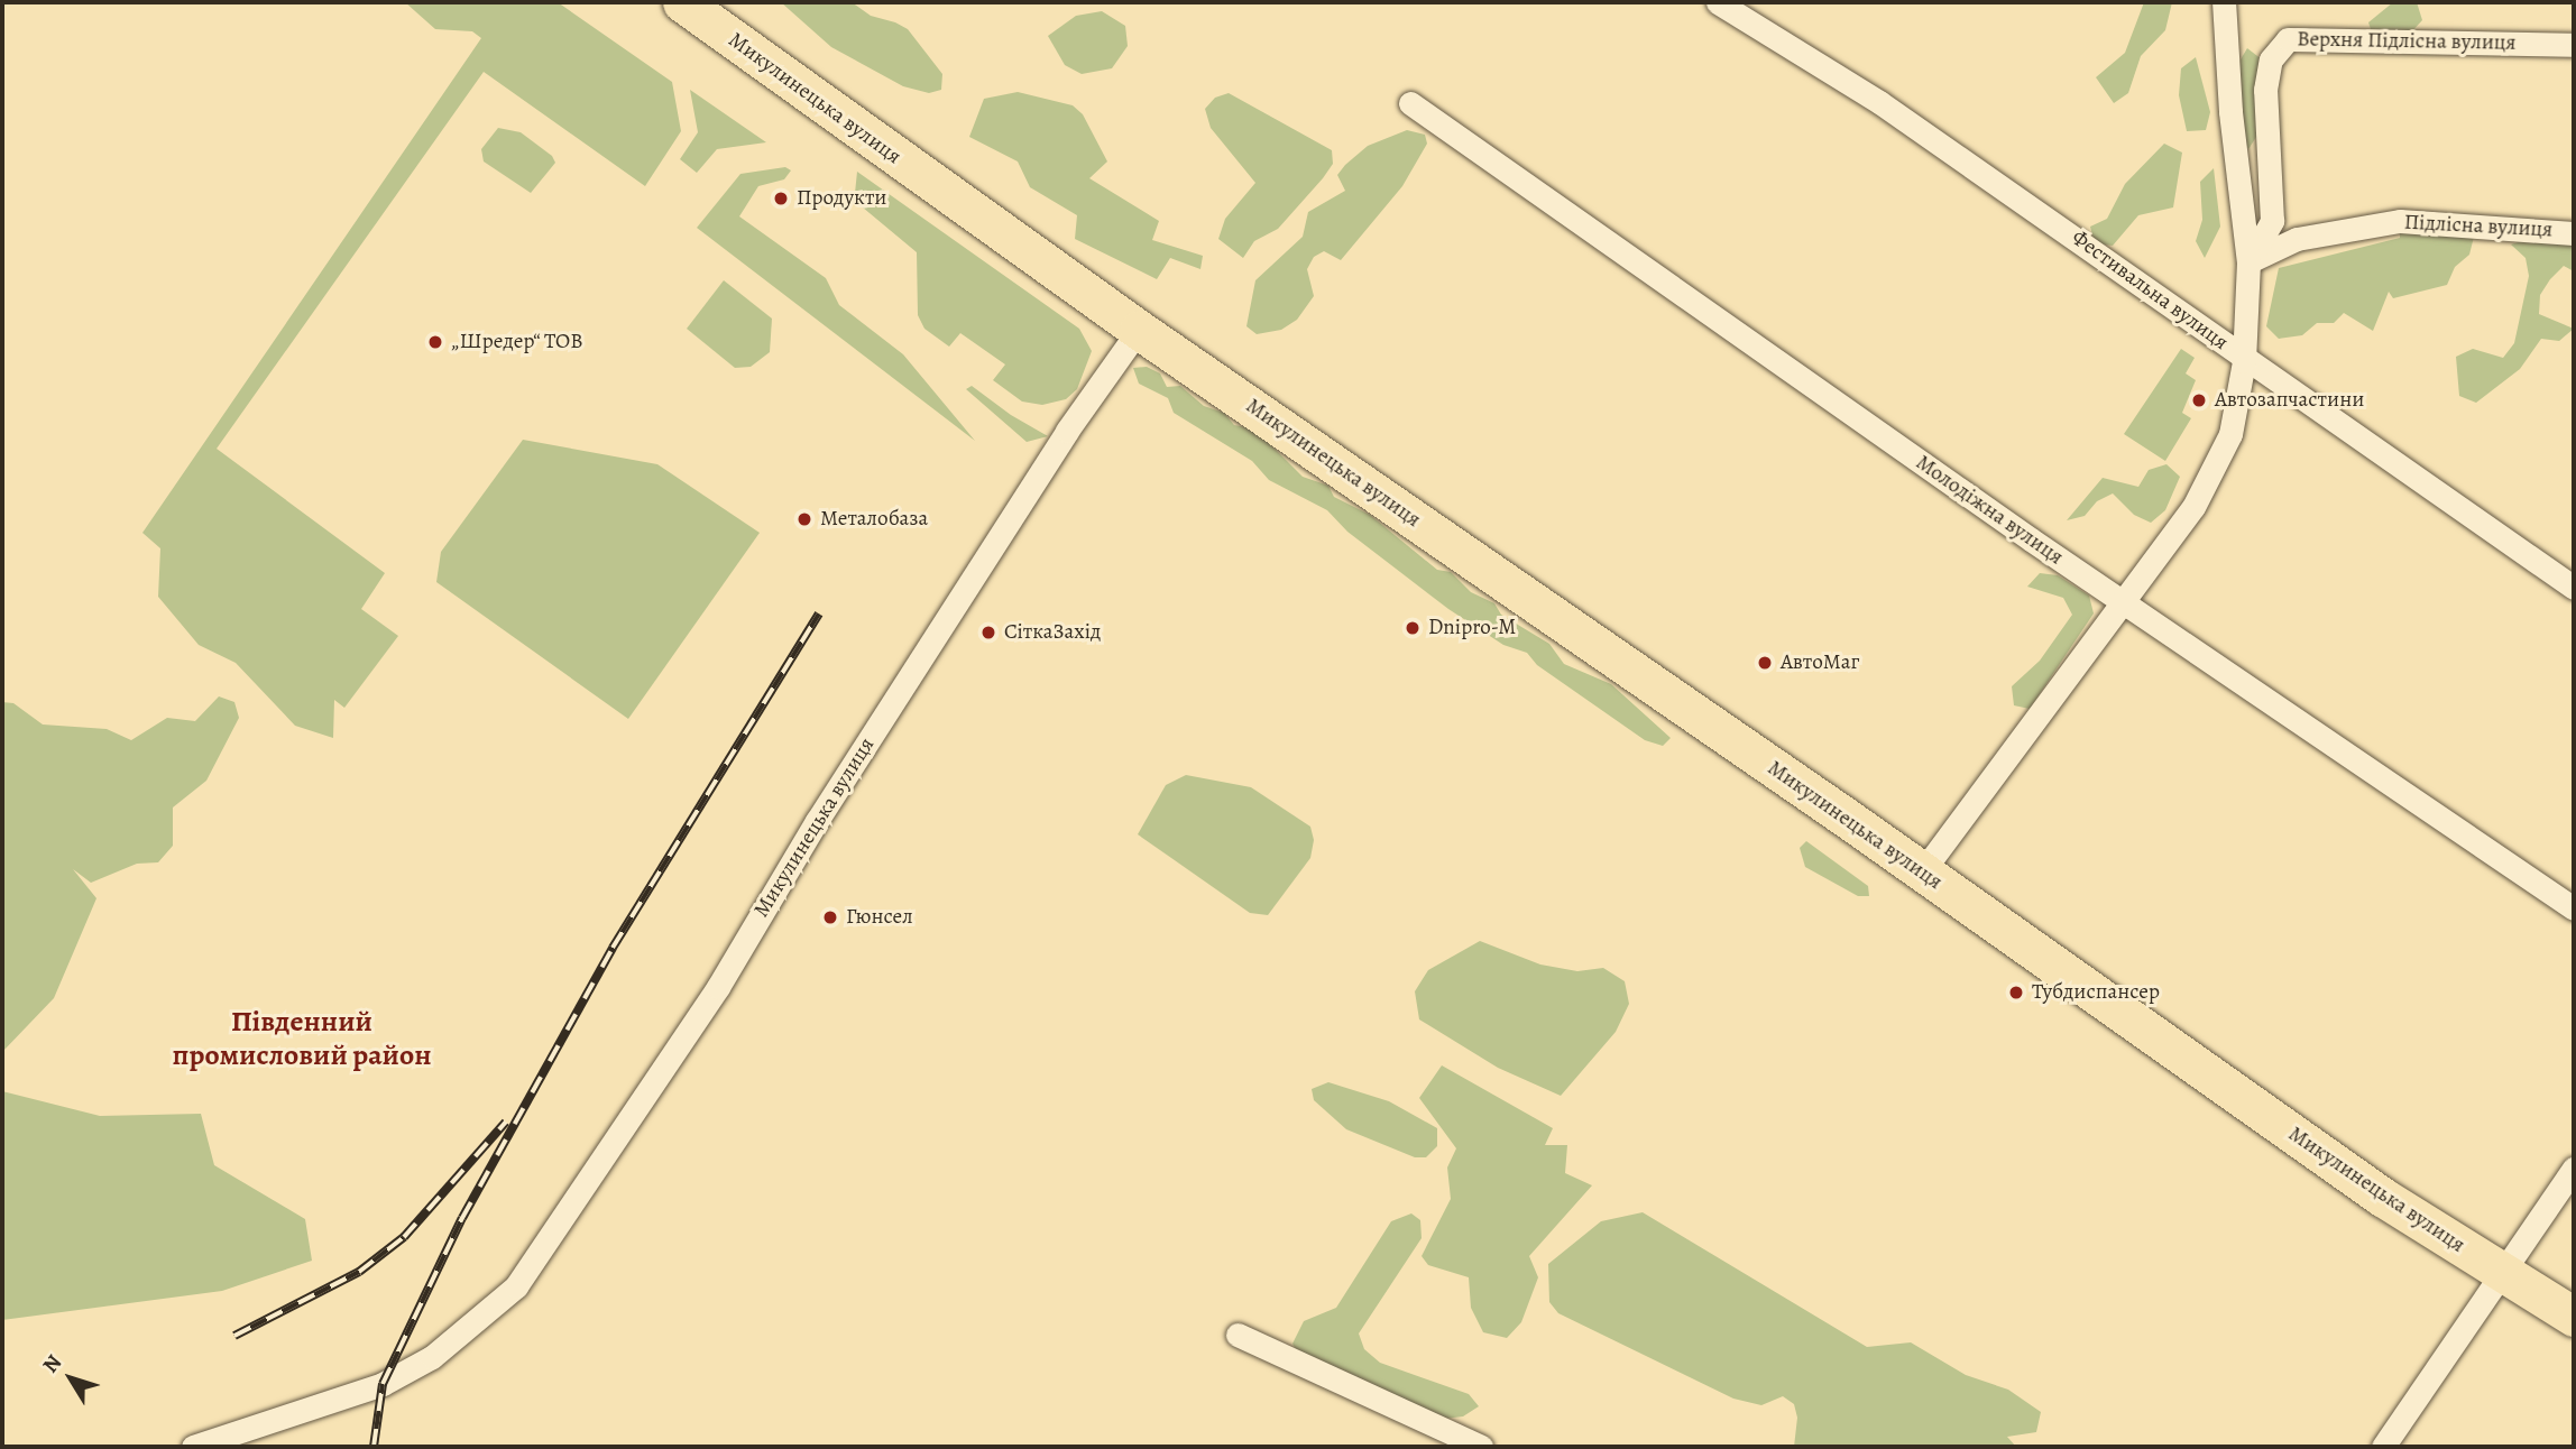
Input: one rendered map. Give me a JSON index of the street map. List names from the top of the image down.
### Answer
{
  "streets": {
    "highway": ["Микулинецька вулиця"],
    "street": [
      "Верхня Підлісна вулиця",
      "Підлісна вулиця",
      "Фестивальна вулиця",
      "Молодіжна вулиця"
    ]
  },
  "crossings": [
    ["Верхня Підлісна вулиця", "Підлісна вулиця"]
  ],
  "districts": ["Південний промисловий район"],
  "places": [
    "Продукти",
    "„Шредер“ ТОВ",
    "Автозапчастини",
    "Металобаза",
    "Dnipro-M",
    "СіткаЗахід",
    "АвтоМаг",
    "Гюнсел",
    "Тубдиспансер"
  ],
  "north": "top left"
}
